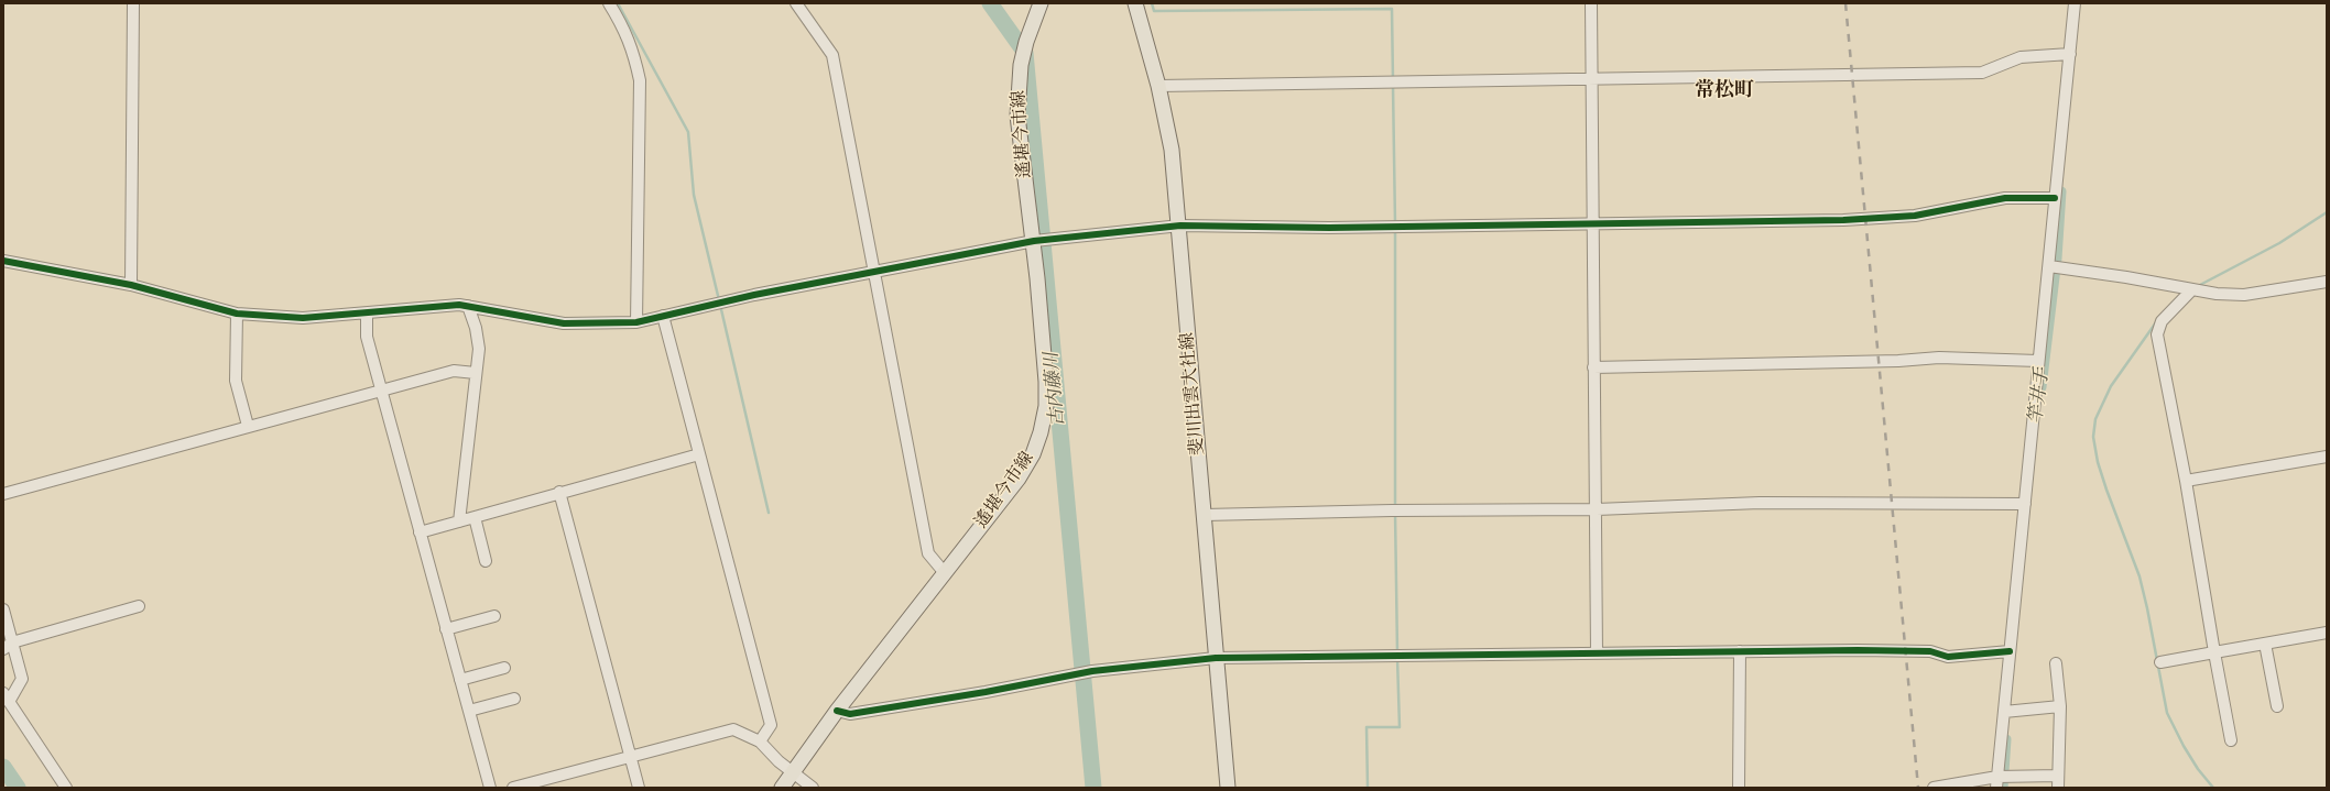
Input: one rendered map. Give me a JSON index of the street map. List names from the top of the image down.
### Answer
{
  "streets": {
    "main road": ["遙堪今市線", "斐川出雲大社線"]
  },
  "districts": ["常松町"],
  "water": ["古内藤川", "竿井手"]
}
